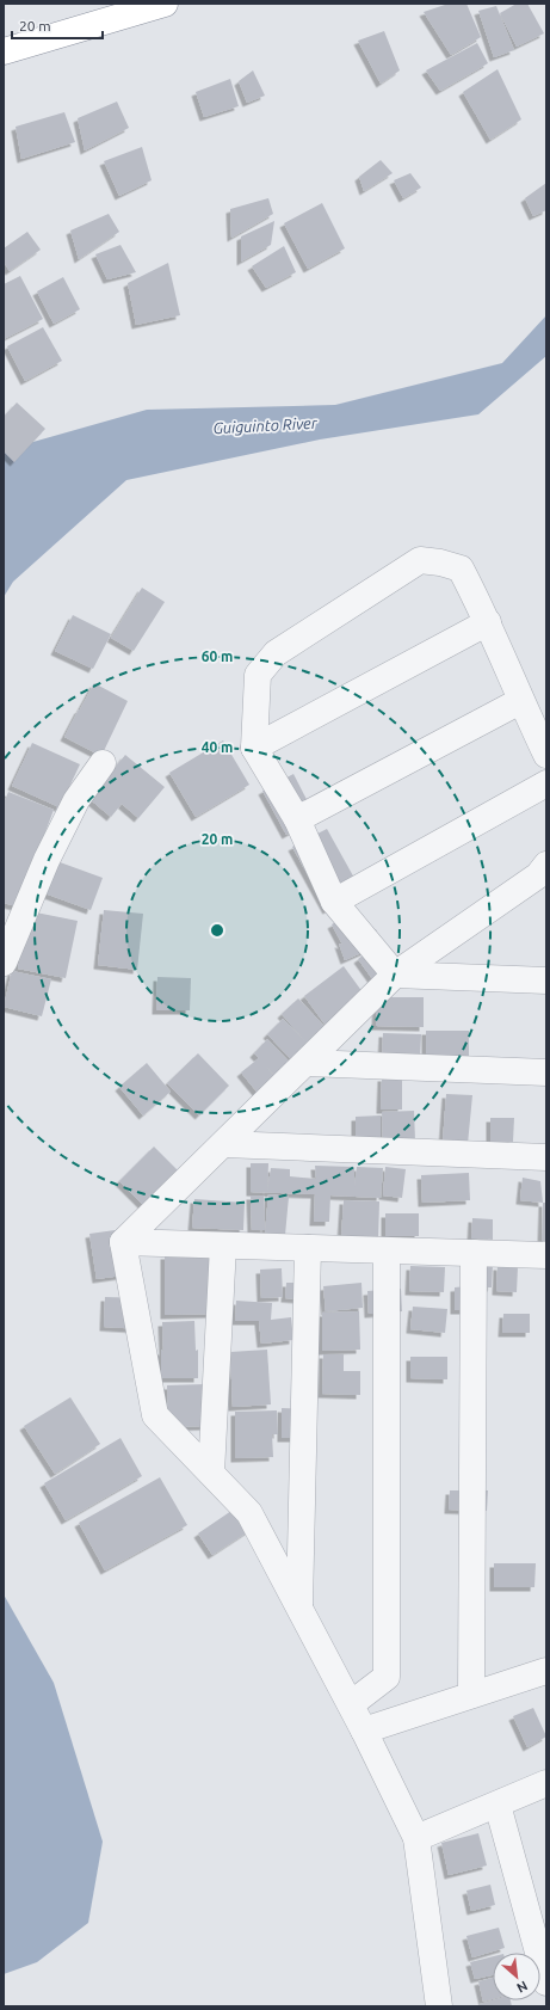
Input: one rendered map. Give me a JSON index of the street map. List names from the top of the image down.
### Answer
{
  "water": ["Guiguinto River"],
  "scale_bar": "20 m",
  "north": "bottom right",
  "rings": ["60 m", "40 m", "20 m"]
}
